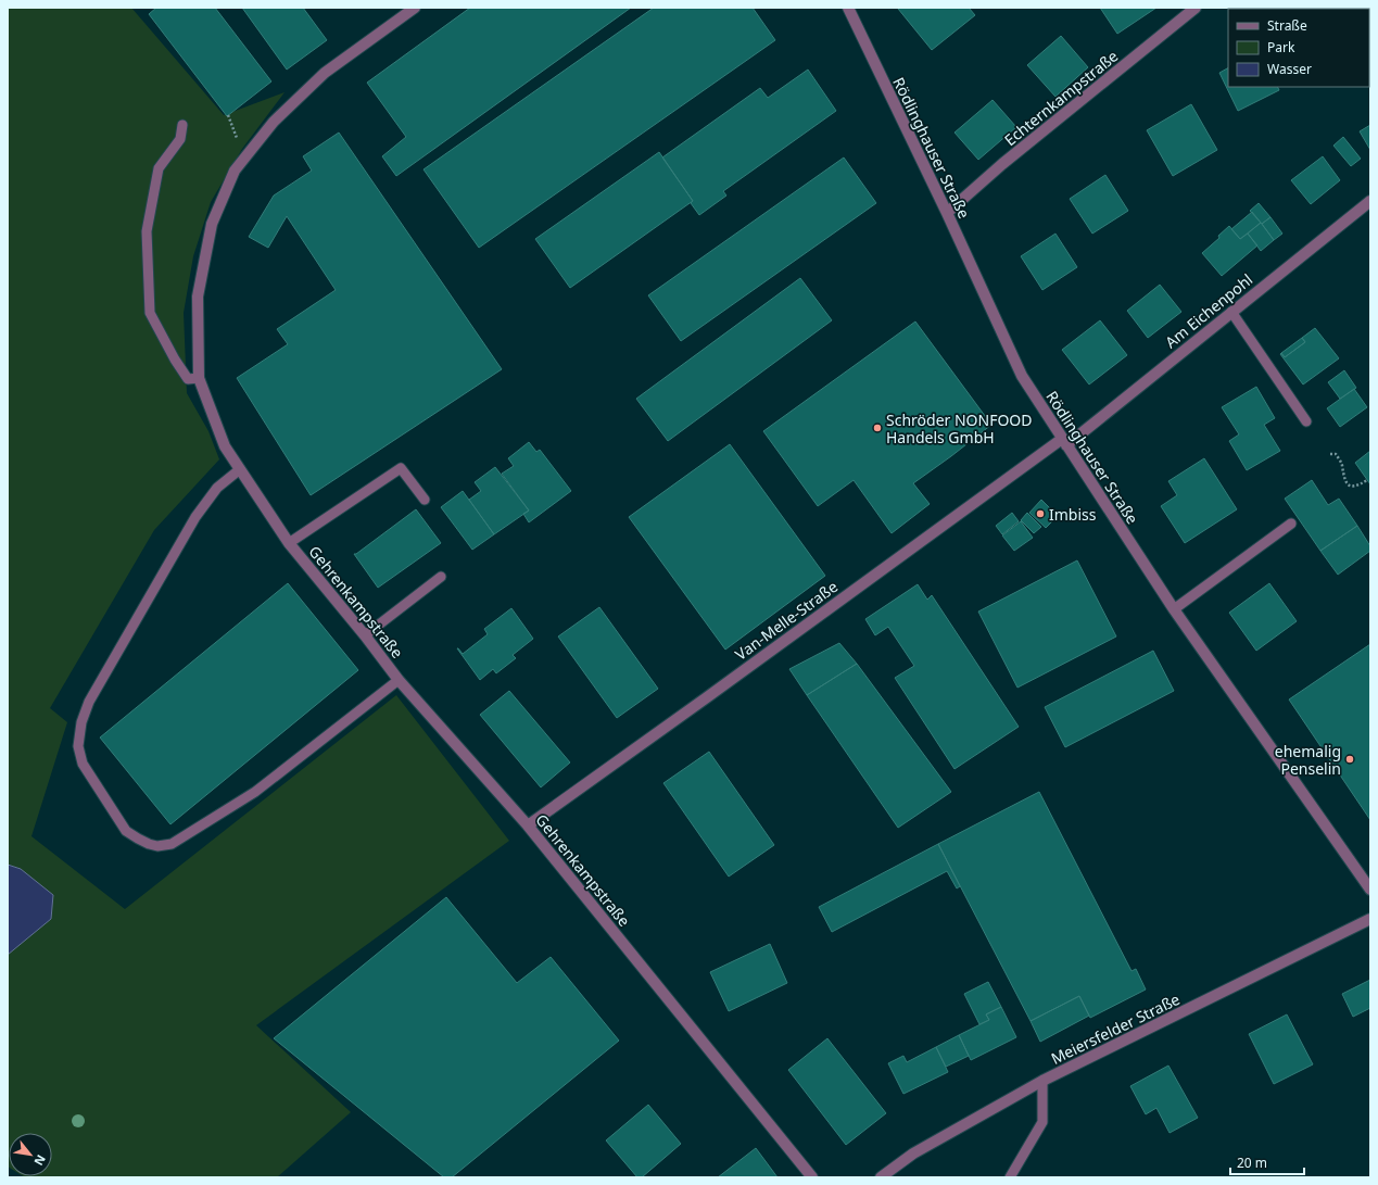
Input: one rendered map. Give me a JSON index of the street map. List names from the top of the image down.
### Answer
{
  "streets": {
    "street": [
      "Echternkampstraße",
      "Rödlinghauser Straße",
      "Am Eichenpohl",
      "Gehrenkampstraße",
      "Van-Melle-Straße",
      "Meiersfelder Straße"
    ]
  },
  "crossings": [
    ["Echternkampstraße", "Rödlinghauser Straße"],
    ["Rödlinghauser Straße", "Am Eichenpohl"],
    ["Rödlinghauser Straße", "Van-Melle-Straße"],
    ["Am Eichenpohl", "Van-Melle-Straße"],
    ["Gehrenkampstraße", "Van-Melle-Straße"]
  ],
  "places": ["Schröder NONFOOD Handels GmbH", "Imbiss", "ehemalig Penselin"],
  "legend": ["Straße", "Park", "Wasser"],
  "scale_bar": "20 m",
  "north": "bottom right"
}
